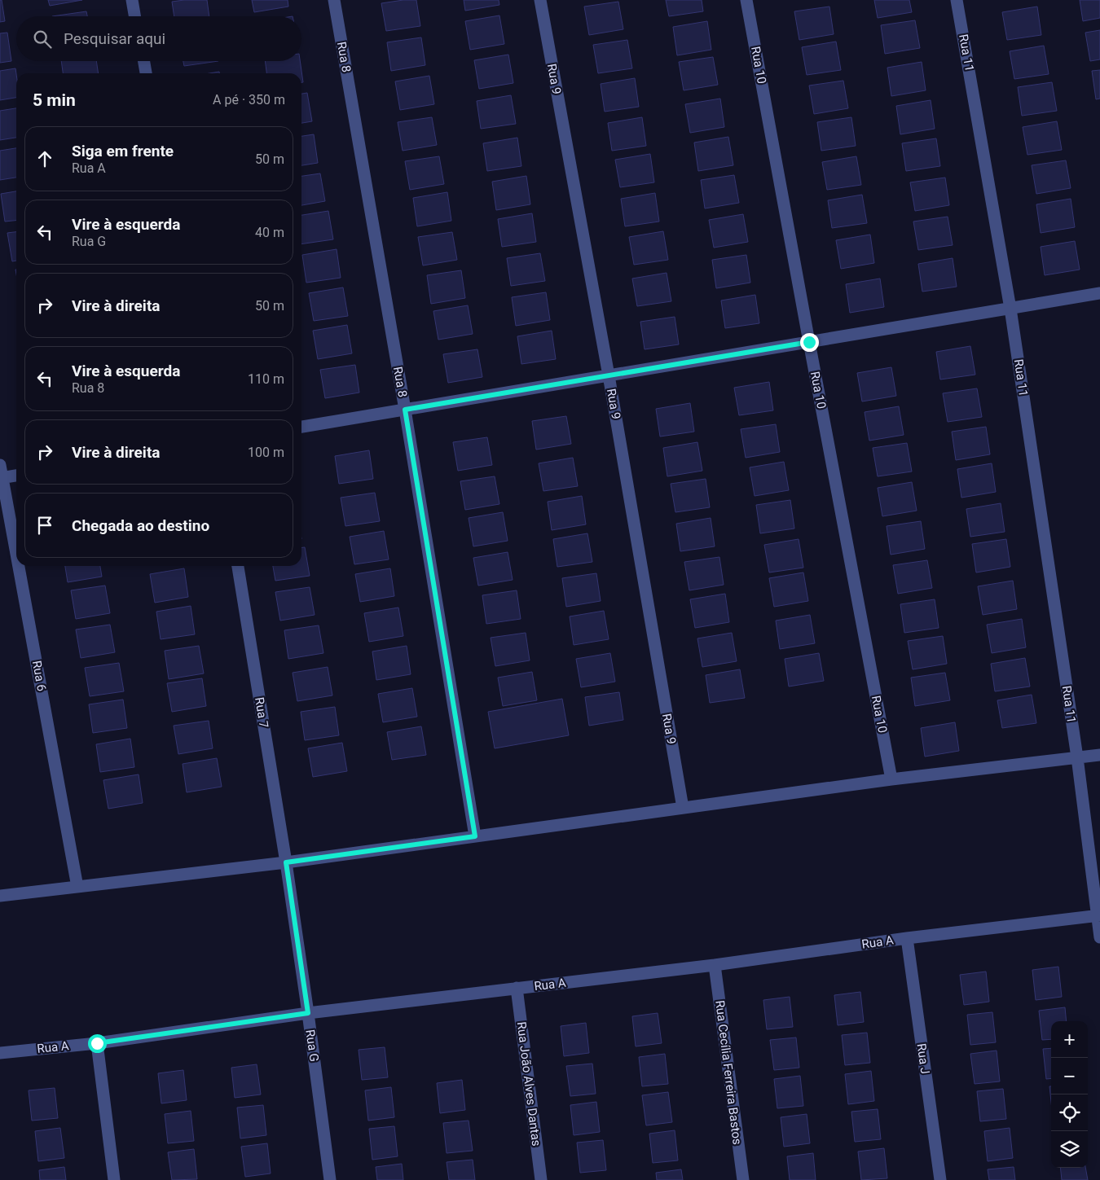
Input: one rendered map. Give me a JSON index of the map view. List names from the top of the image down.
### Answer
{
  "streets": {
    "street": [
      "Rua 11",
      "Rua 8",
      "Rua 10",
      "Rua 9",
      "Rua 6",
      "Rua 7",
      "Rua A",
      "Rua G",
      "Rua J",
      "Rua Cecília Ferreira Bastos",
      "Rua João Alves Dantas"
    ]
  },
  "crossings": [
    ["Rua 11", "Rua A"],
    ["Rua 7", "Rua G"],
    ["Rua A", "Rua G"],
    ["Rua A", "Rua J"],
    ["Rua A", "Rua Cecília Ferreira Bastos"],
    ["Rua A", "Rua João Alves Dantas"]
  ],
  "page": {
    "search": "Pesquisar aqui",
    "heading": ["5 min", "A pé · 350 m"],
    "list": [
      ["Siga em frente", "Rua A", "50 m"],
      ["Vire à esquerda", "Rua G", "40 m"],
      ["Vire à direita", "50 m"],
      ["Vire à esquerda", "Rua 8", "110 m"],
      ["Vire à direita", "100 m"],
      "Chegada ao destino"
    ],
    "map_buttons": ["+", "−"]
  }
}
